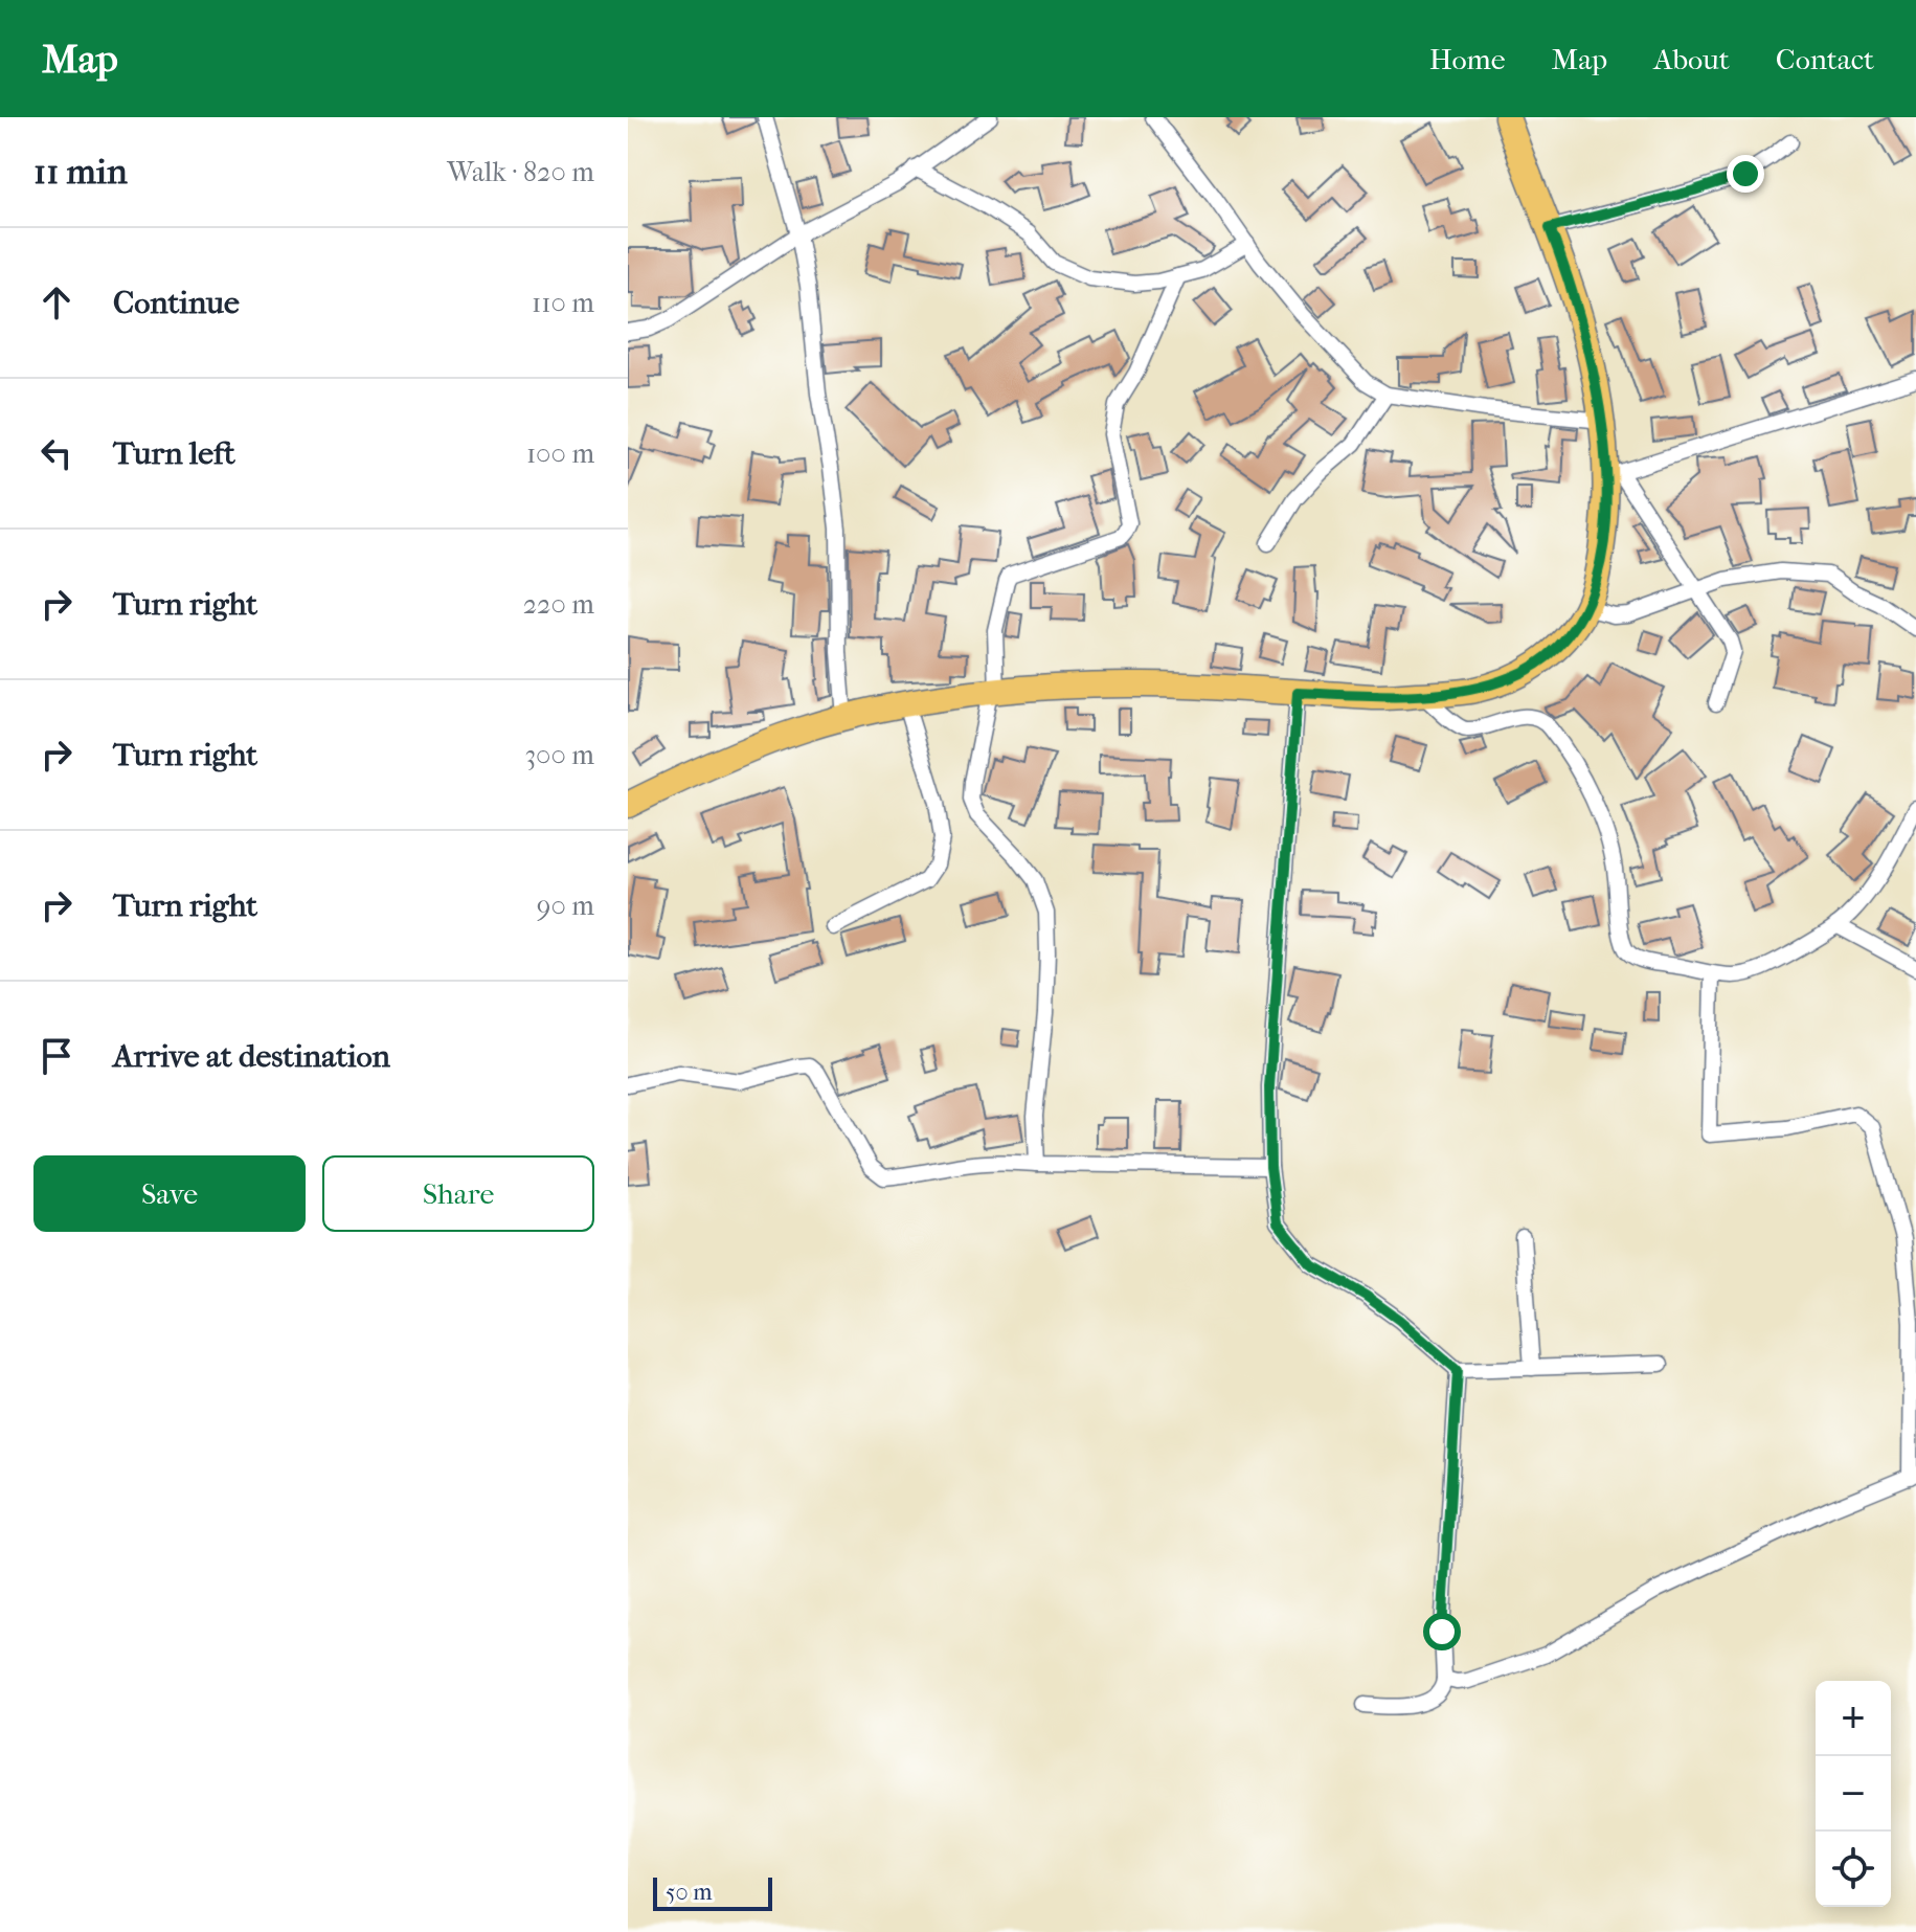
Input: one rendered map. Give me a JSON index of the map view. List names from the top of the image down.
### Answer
{
  "scale_bar": "50 m",
  "page": {
    "header": "Map",
    "nav": [
      "Home",
      "Map",
      "About",
      "Contact"
    ],
    "heading": ["11 min", "Walk · 820 m"],
    "list": [
      ["Continue", "110 m"],
      ["Turn left", "100 m"],
      ["Turn right", "220 m"],
      ["Turn right", "300 m"],
      ["Turn right", "90 m"],
      "Arrive at destination"
    ],
    "buttons": ["Save", "Share"],
    "map_buttons": ["+", "−"],
    "scale": "50 m"
  }
}
